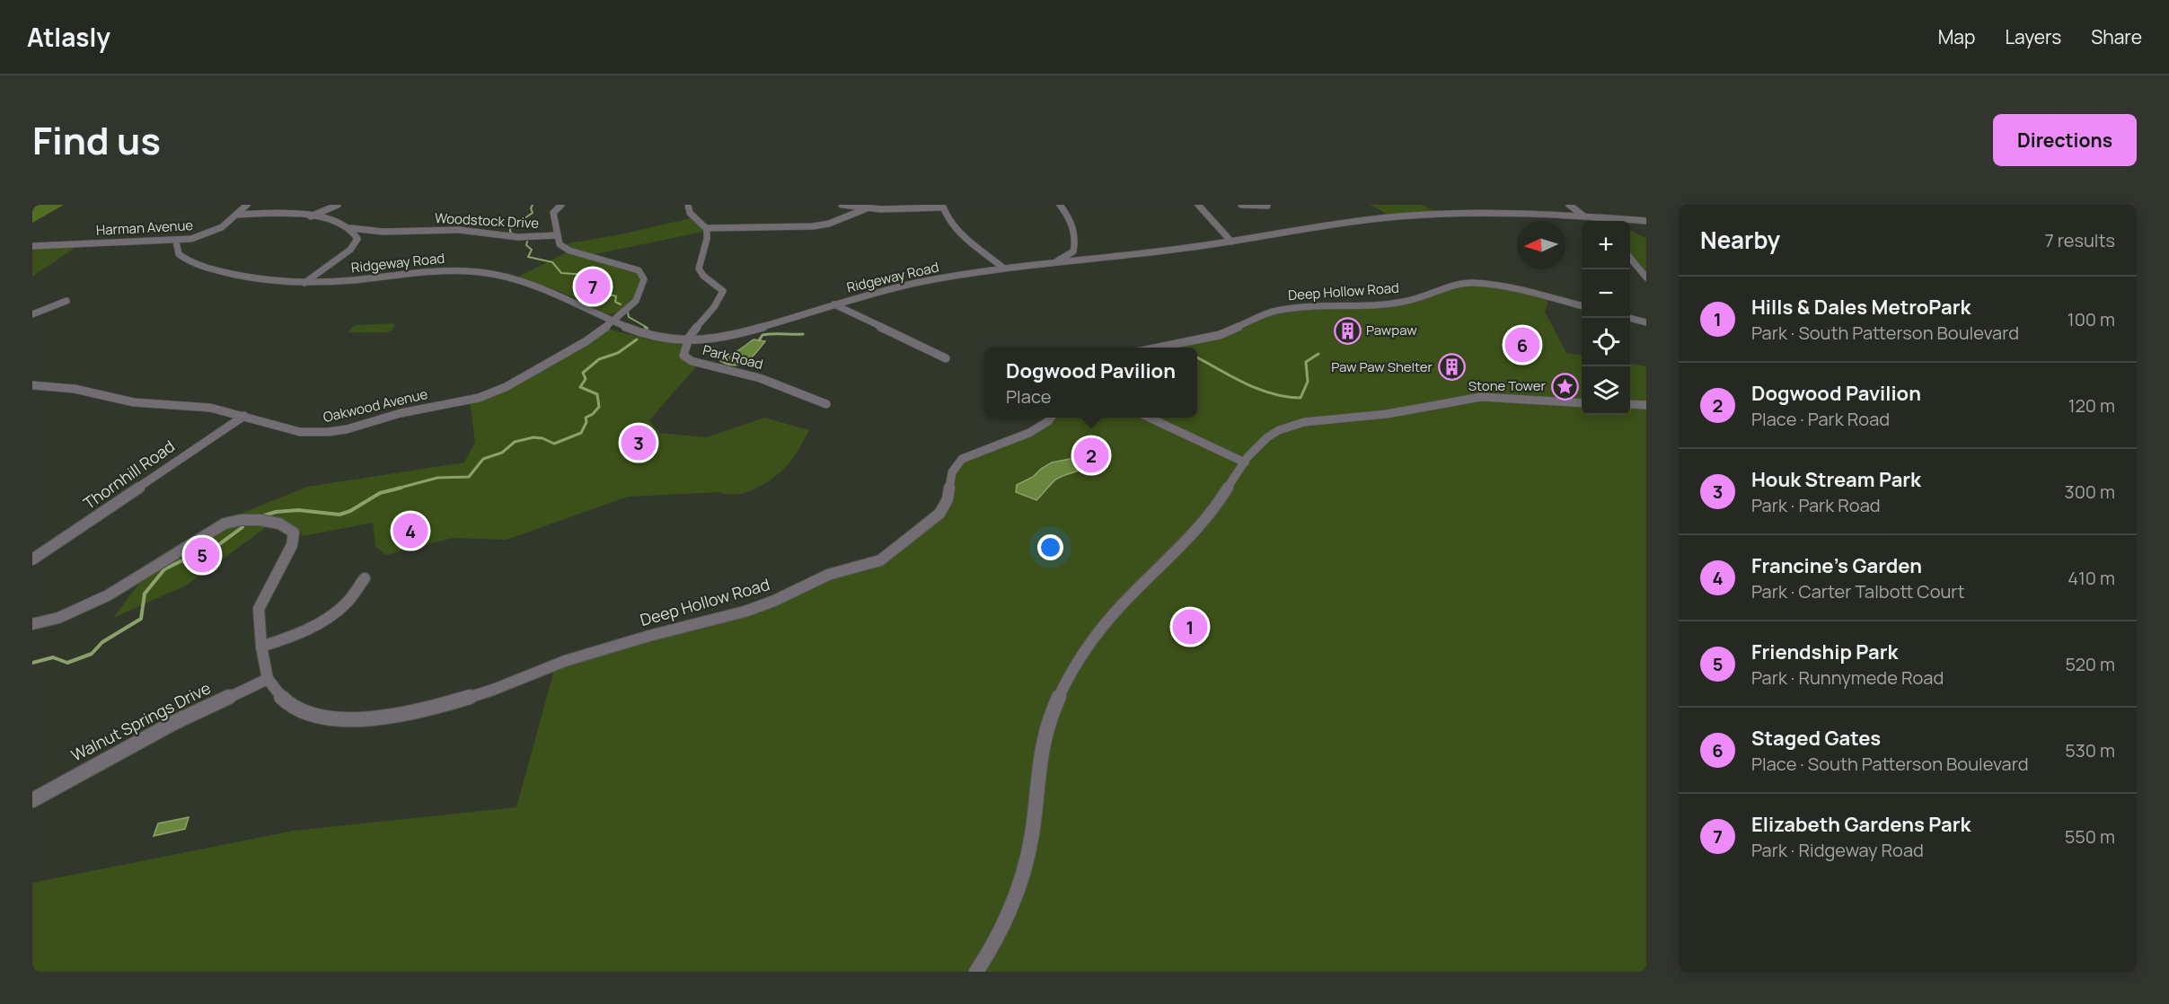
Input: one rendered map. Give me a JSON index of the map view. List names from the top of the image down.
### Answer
{
  "streets": {
    "street": [
      "Woodstock Drive",
      "Harman Avenue",
      "Ridgeway Road",
      "Deep Hollow Road",
      "Park Road",
      "Oakwood Avenue",
      "Thornhill Road",
      "Walnut Springs Drive"
    ]
  },
  "crossings": [
    ["Woodstock Drive", "Harman Avenue"],
    ["Woodstock Drive", "Oakwood Avenue"],
    ["Harman Avenue", "Ridgeway Road"],
    ["Ridgeway Road", "Park Road"],
    ["Ridgeway Road", "Oakwood Avenue"],
    ["Deep Hollow Road", "Walnut Springs Drive"],
    ["Oakwood Avenue", "Thornhill Road"]
  ],
  "places": {
    "building": ["Pawpaw", "Paw Paw Shelter"],
    "place": ["Stone Tower"]
  },
  "north": "left",
  "page": {
    "header": "Atlasly",
    "nav": ["Map", "Layers", "Share"],
    "title": "Find us",
    "buttons": "Directions",
    "heading": ["Nearby", "7 results"],
    "map_buttons": ["+", "−"],
    "pins": [
      "7",
      "6",
      "3",
      "2",
      "4",
      "5",
      "1"
    ],
    "list": [
      {
        "mark": "1",
        "name": "Hills & Dales MetroPark",
        "note": "Park · South Patterson Boulevard",
        "value": "100 m"
      },
      {
        "mark": "2",
        "name": "Dogwood Pavilion",
        "note": "Place · Park Road",
        "value": "120 m"
      },
      {
        "mark": "3",
        "name": "Houk Stream Park",
        "note": "Park · Park Road",
        "value": "300 m"
      },
      {
        "mark": "4",
        "name": "Francine's Garden",
        "note": "Park · Carter Talbott Court",
        "value": "410 m"
      },
      {
        "mark": "5",
        "name": "Friendship Park",
        "note": "Park · Runnymede Road",
        "value": "520 m"
      },
      {
        "mark": "6",
        "name": "Staged Gates",
        "note": "Place · South Patterson Boulevard",
        "value": "530 m"
      },
      {
        "mark": "7",
        "name": "Elizabeth Gardens Park",
        "note": "Park · Ridgeway Road",
        "value": "550 m"
      }
    ],
    "popup": ["Dogwood Pavilion", "Place"]
  }
}
